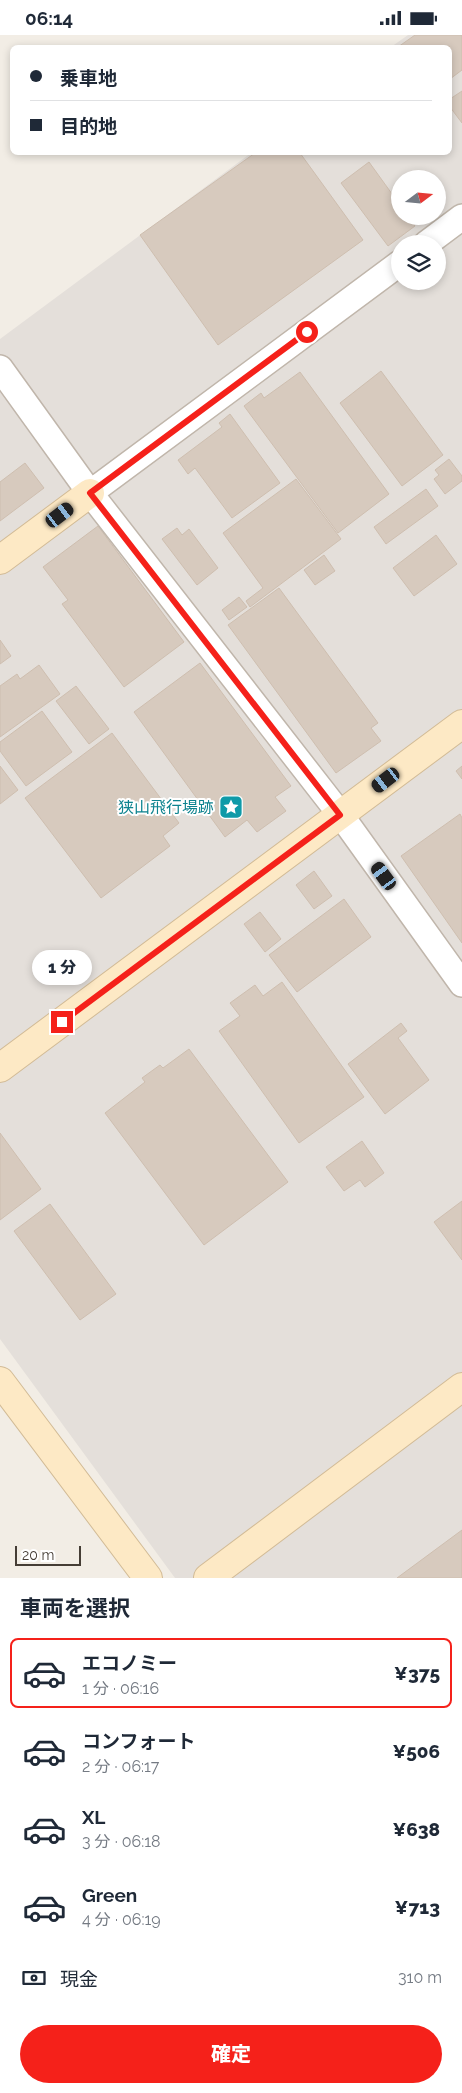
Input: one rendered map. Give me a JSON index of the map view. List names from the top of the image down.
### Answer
{
  "places": {
    "place": ["狭山飛行場跡"]
  },
  "scale_bar": "20 m",
  "north": "right",
  "page": {
    "status": "06:14",
    "banner": ["乗車地", "目的地"],
    "bubble": "1 分",
    "scale": "20 m",
    "heading": "車両を選択",
    "list": [
      {
        "name": "エコノミー",
        "note": "1 分 · 06:16",
        "value": "¥375"
      },
      {
        "name": "コンフォート",
        "note": "2 分 · 06:17",
        "value": "¥506"
      },
      {
        "name": "XL",
        "note": "3 分 · 06:18",
        "value": "¥638"
      },
      {
        "name": "Green",
        "note": "4 分 · 06:19",
        "value": "¥713"
      }
    ],
    "pay": ["現金", "310 m"],
    "buttons": "確定"
  }
}
